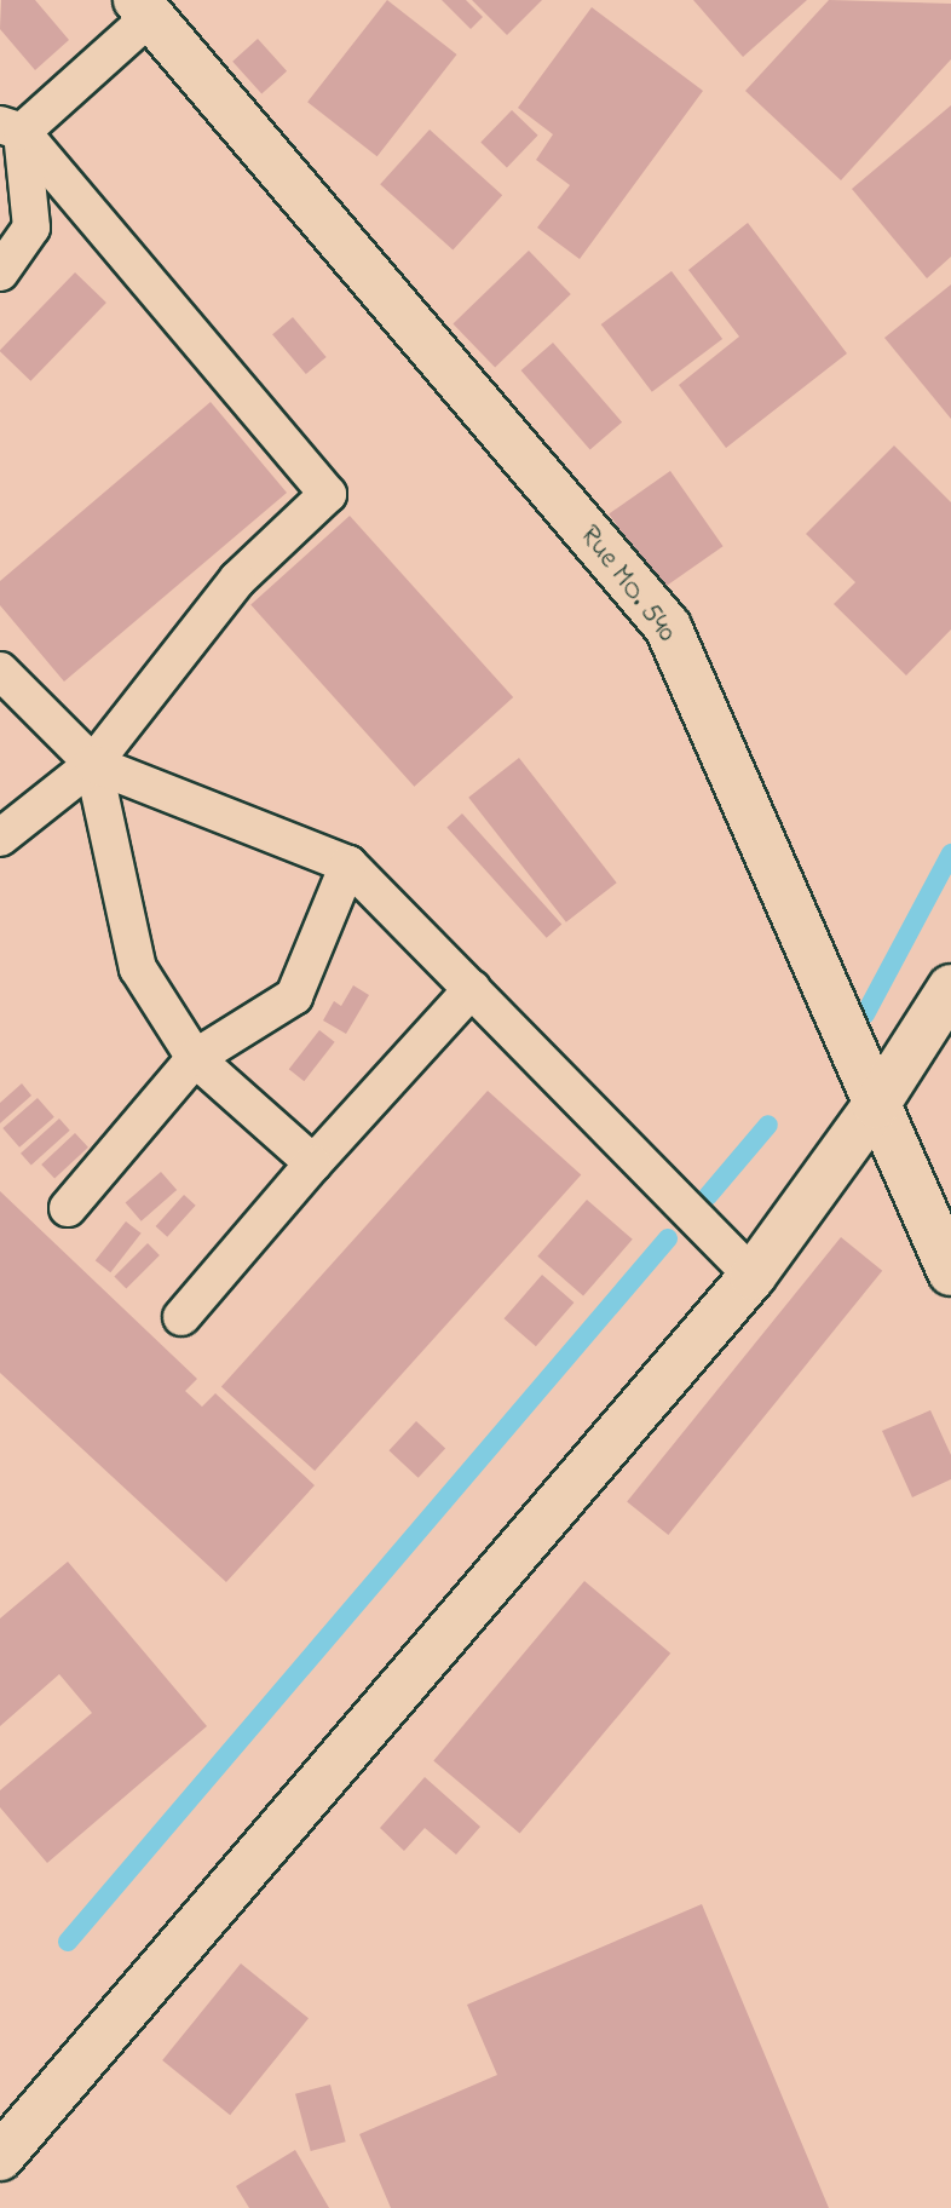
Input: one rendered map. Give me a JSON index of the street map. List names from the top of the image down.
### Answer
{
  "streets": {
    "street": ["Rue MO. 540"]
  }
}
